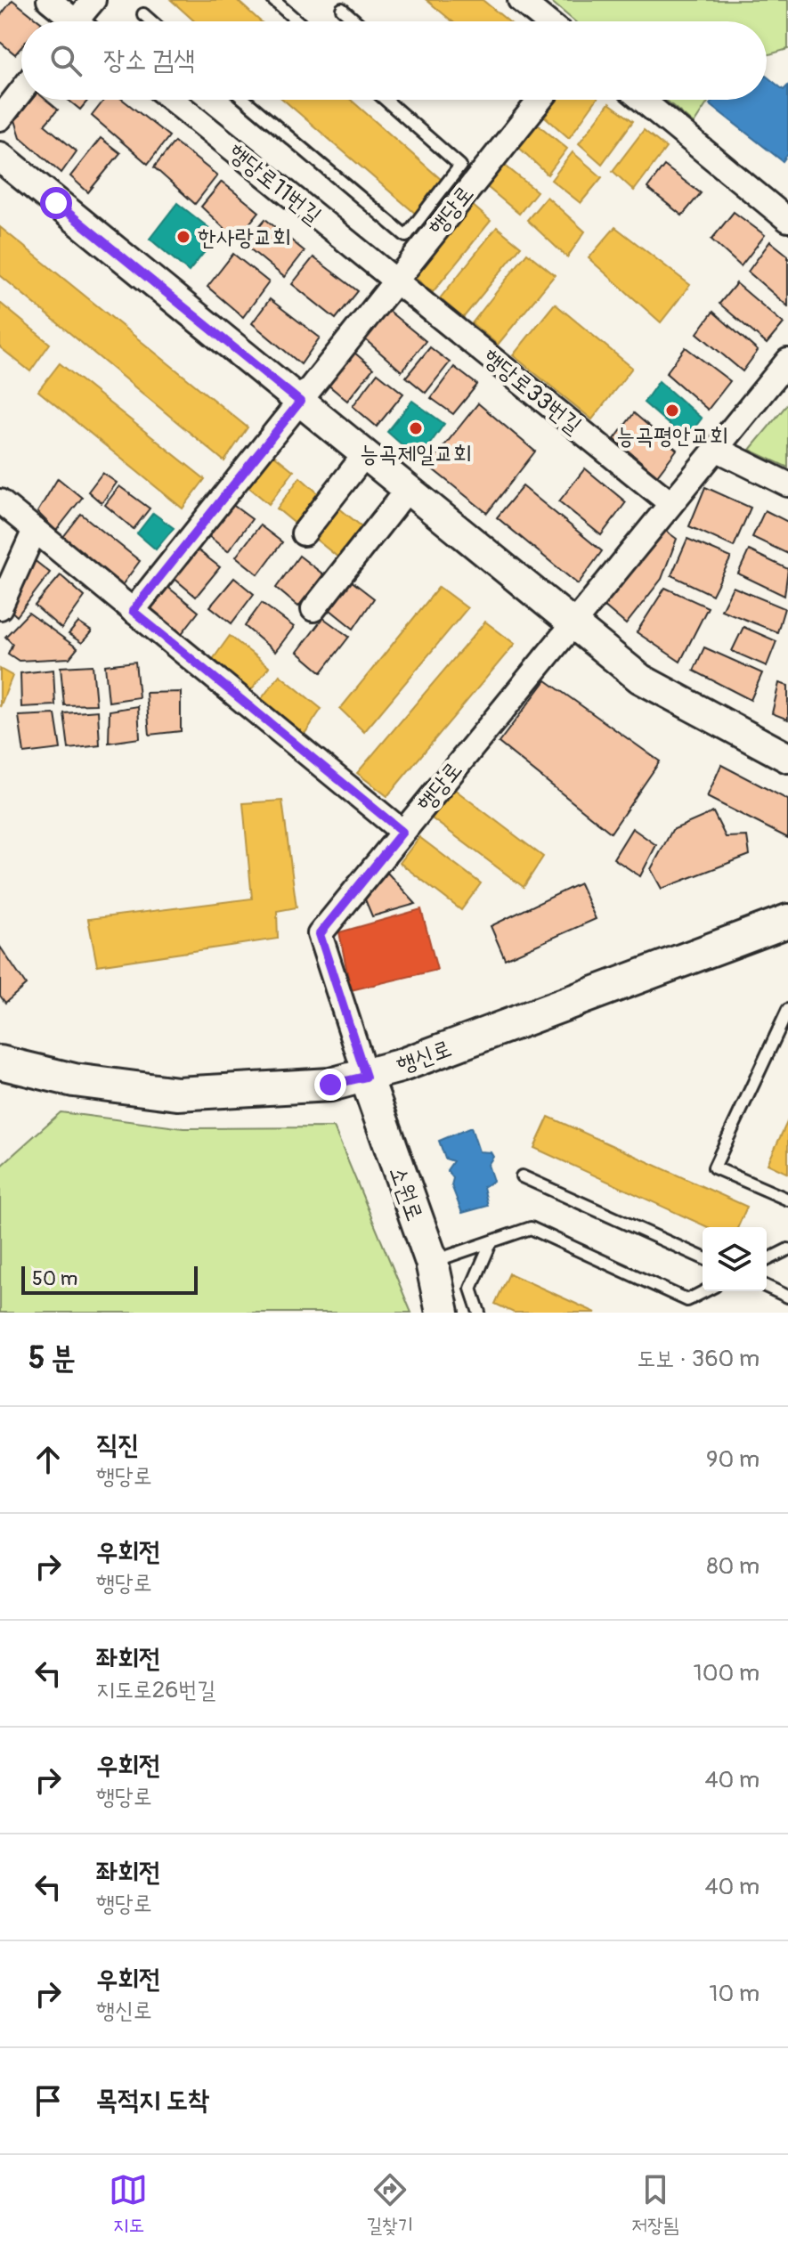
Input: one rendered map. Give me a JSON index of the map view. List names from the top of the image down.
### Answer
{
  "streets": {
    "main road": ["행신로", "소원로"],
    "street": ["행당로11번길", "행당로", "행당로33번길"]
  },
  "crossings": [
    ["행당로11번길", "행당로"],
    ["행당로11번길", "행당로33번길"],
    ["행당로", "행당로33번길"],
    ["행당로", "행신로"],
    ["행당로", "소원로"],
    ["행신로", "소원로"]
  ],
  "places": ["한사랑교회", "능곡평안교회", "능곡제일교회"],
  "scale_bar": "50 m",
  "page": {
    "search": "장소 검색",
    "scale": "50 m",
    "heading": ["5 분", "도보 · 360 m"],
    "list": [
      ["직진", "행당로", "90 m"],
      ["우회전", "행당로", "80 m"],
      ["좌회전", "지도로26번길", "100 m"],
      ["우회전", "행당로", "40 m"],
      ["좌회전", "행당로", "40 m"],
      ["우회전", "행신로", "10 m"],
      "목적지 도착"
    ],
    "nav": ["지도", "길찾기", "저장됨"]
  }
}
